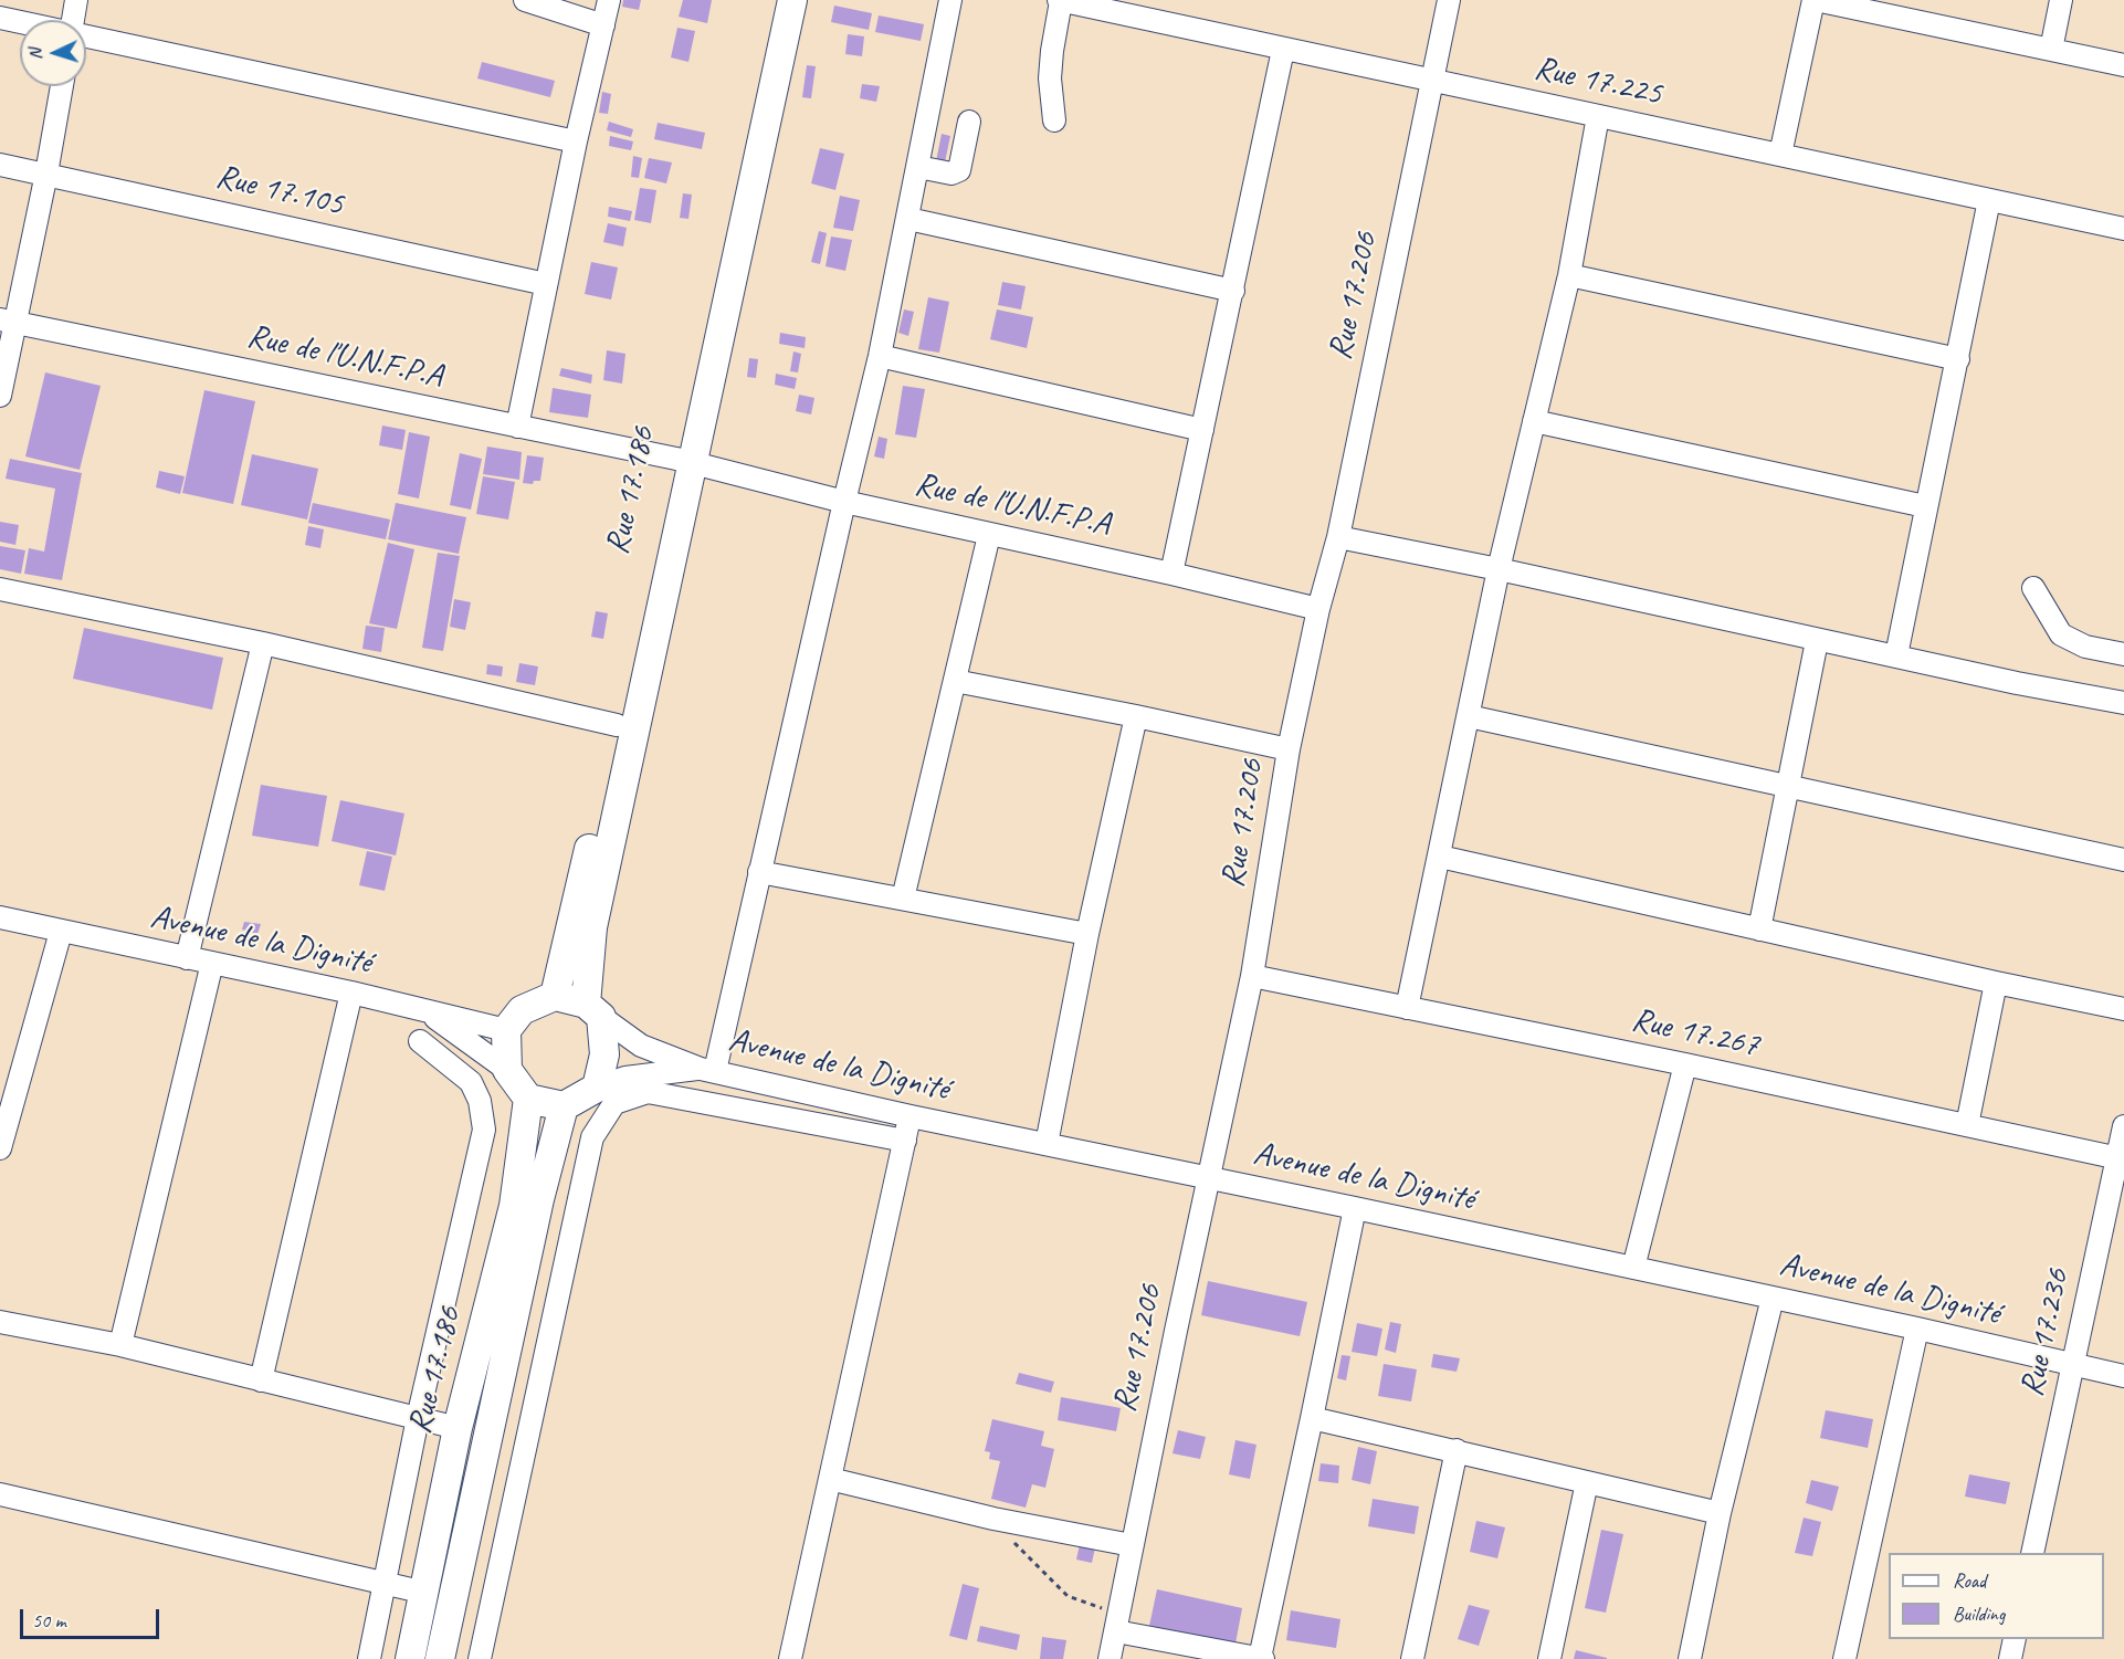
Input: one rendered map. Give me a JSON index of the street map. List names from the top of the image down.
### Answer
{
  "streets": {
    "main road": ["Rue 17.186"],
    "street": [
      "Rue 17.225",
      "Rue 17.105",
      "Rue 17.206",
      "Rue de l'U.N.F.P.A",
      "Avenue de la Dignité",
      "Rue 17.267",
      "Rue 17.236"
    ]
  },
  "crossings": [
    ["Rue 17.225", "Rue 17.206"],
    ["Rue 17.206", "Rue de l'U.N.F.P.A"],
    ["Rue 17.206", "Avenue de la Dignité"],
    ["Rue 17.206", "Rue 17.267"],
    ["Rue de l'U.N.F.P.A", "Rue 17.186"],
    ["Rue 17.186", "Avenue de la Dignité"],
    ["Avenue de la Dignité", "Rue 17.236"],
    ["Rue 17.267", "Rue 17.236"]
  ],
  "legend": ["Road", "Building"],
  "scale_bar": "50 m",
  "north": "left"
}
